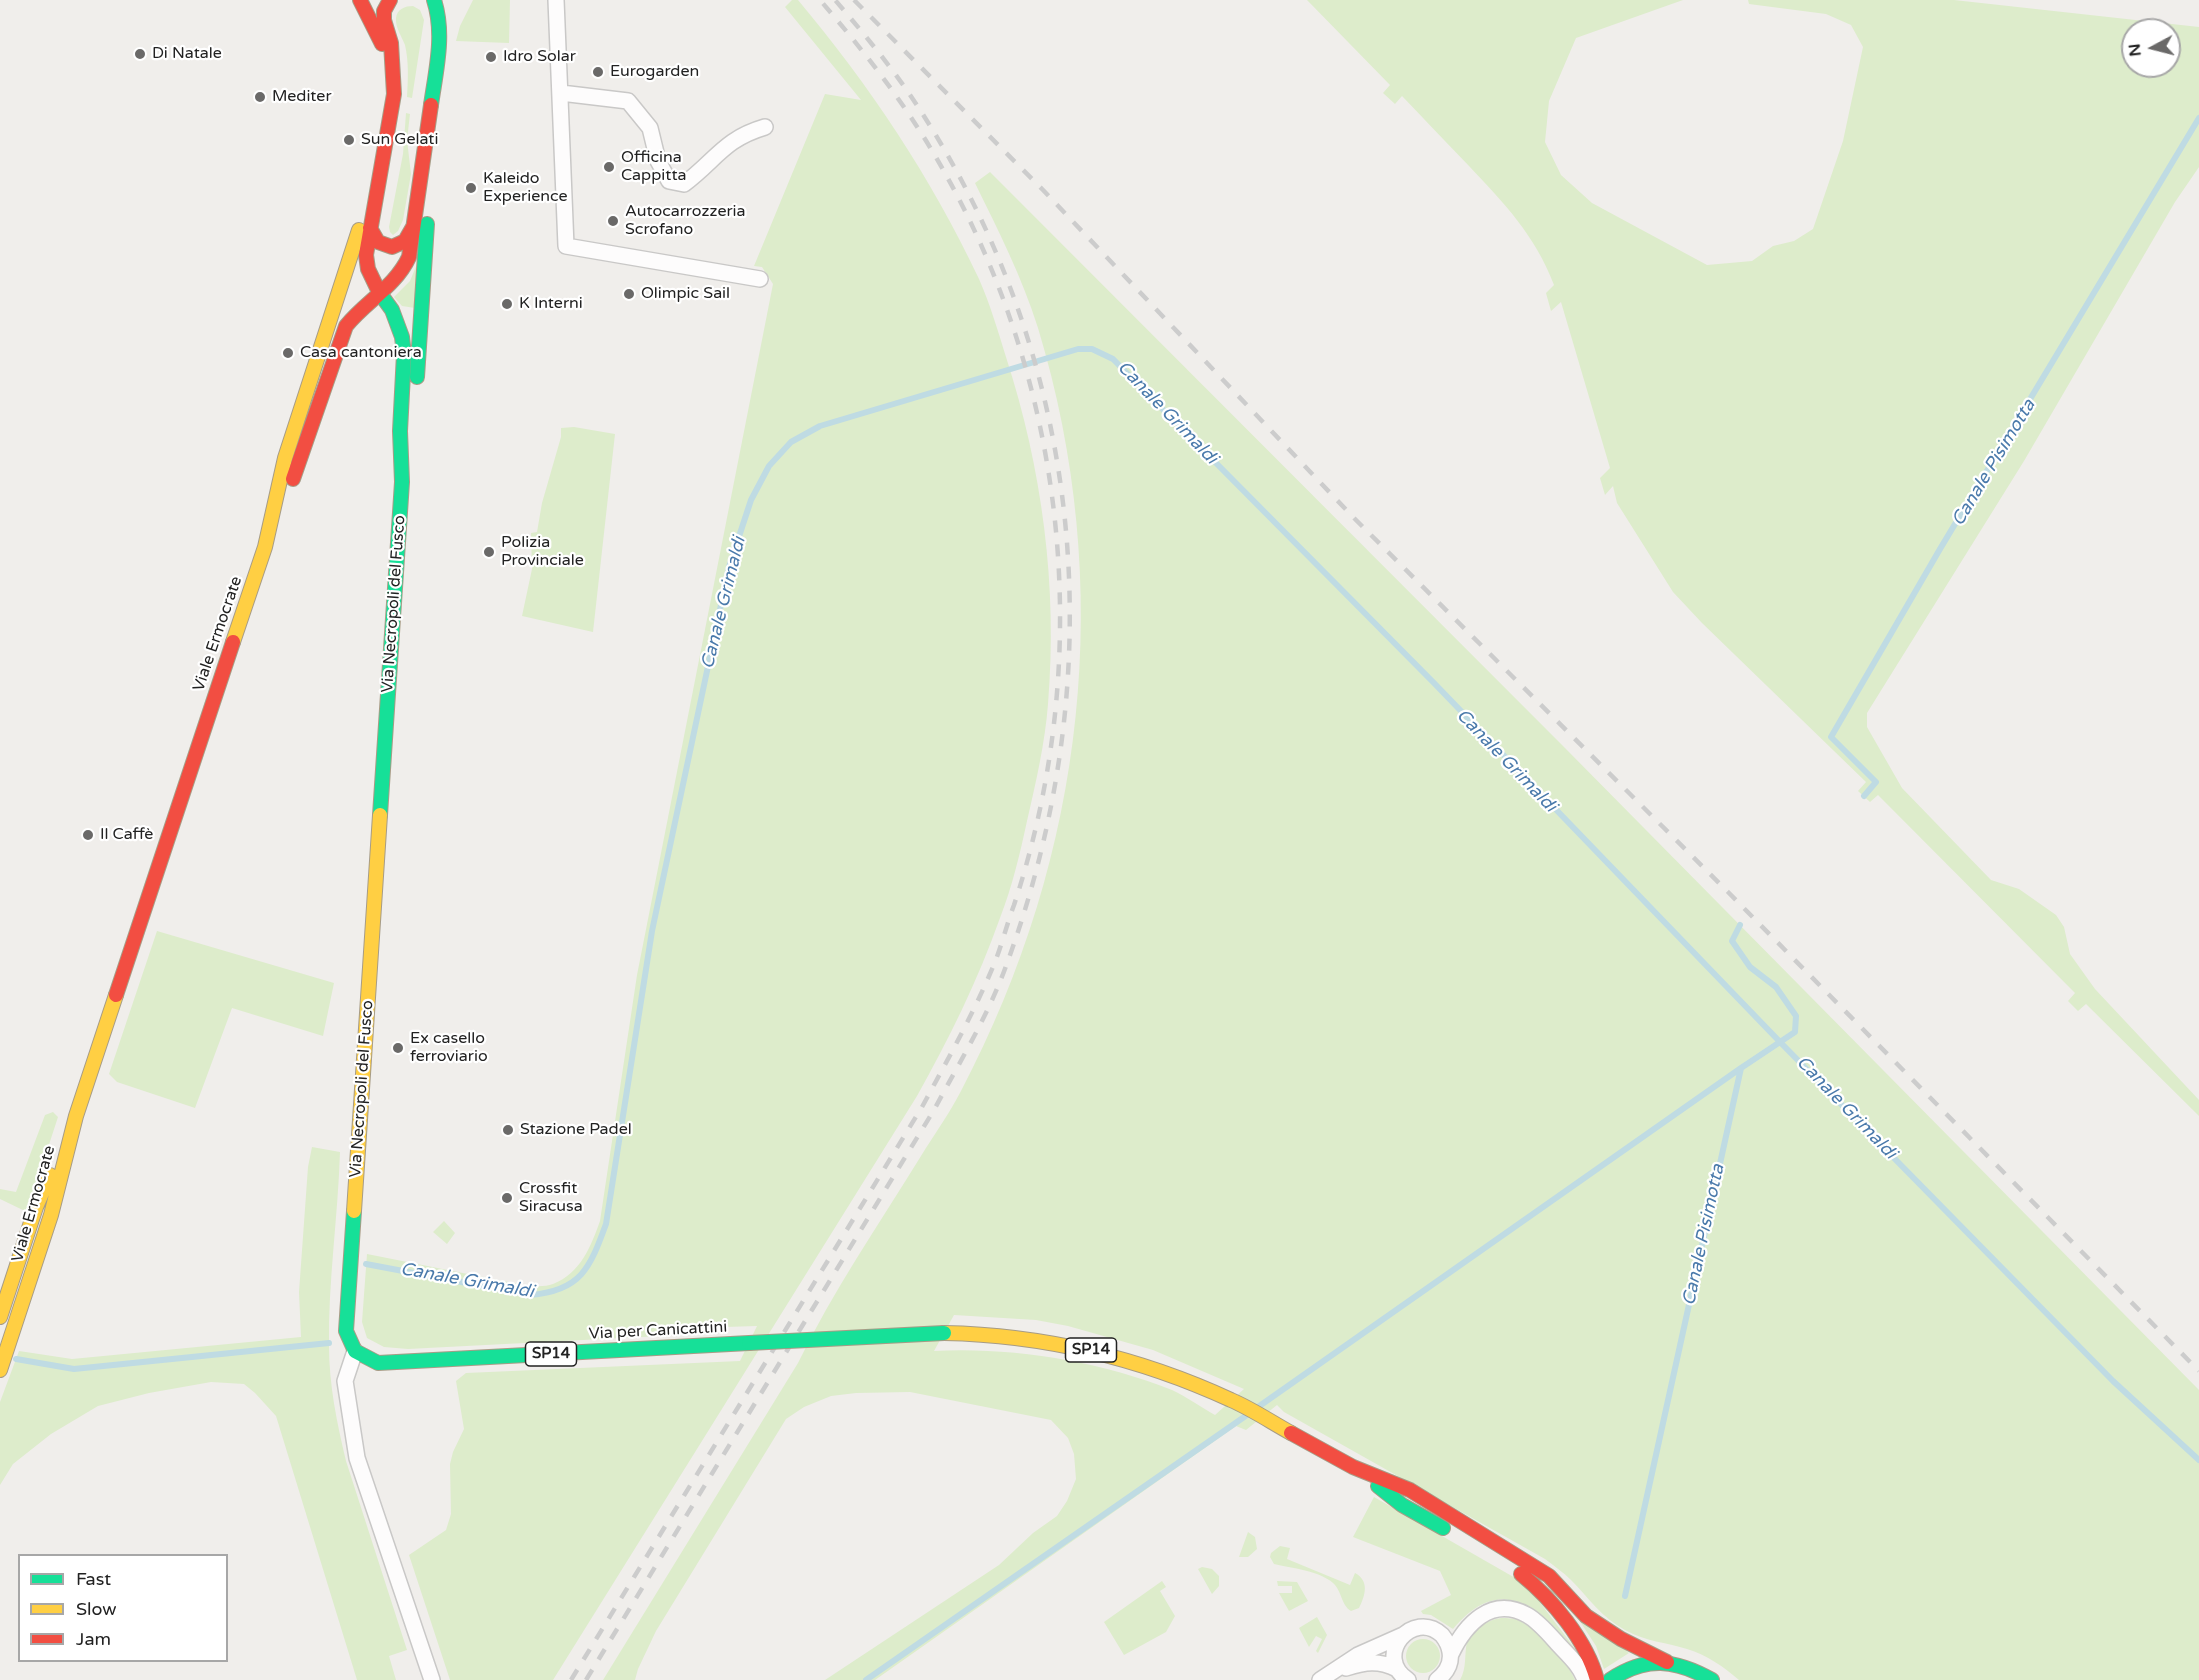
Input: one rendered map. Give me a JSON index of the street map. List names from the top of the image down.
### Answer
{
  "streets": {
    "main road": [
      "Via Necropoli del Fusco",
      "Viale Ermocrate",
      "Via per Canicattini",
      "SP14"
    ]
  },
  "crossings": [
    ["Via Necropoli del Fusco", "Via per Canicattini"]
  ],
  "water": ["Canale Grimaldi", "Canale Pisimotta"],
  "places": [
    "Di Natale",
    "Idro Solar",
    "Eurogarden",
    "Mediter",
    "Sun Gelati",
    "Officina Cappitta",
    "Kaleido Experience",
    "Autocarrozzeria Scrofano",
    "Olimpic Sail",
    "K Interni",
    "Casa cantoniera",
    "Polizia Provinciale",
    "Il Caffè",
    "Ex casello ferroviario",
    "Stazione Padel",
    "Crossfit Siracusa"
  ],
  "legend": ["Fast", "Slow", "Jam"],
  "north": "left"
}
